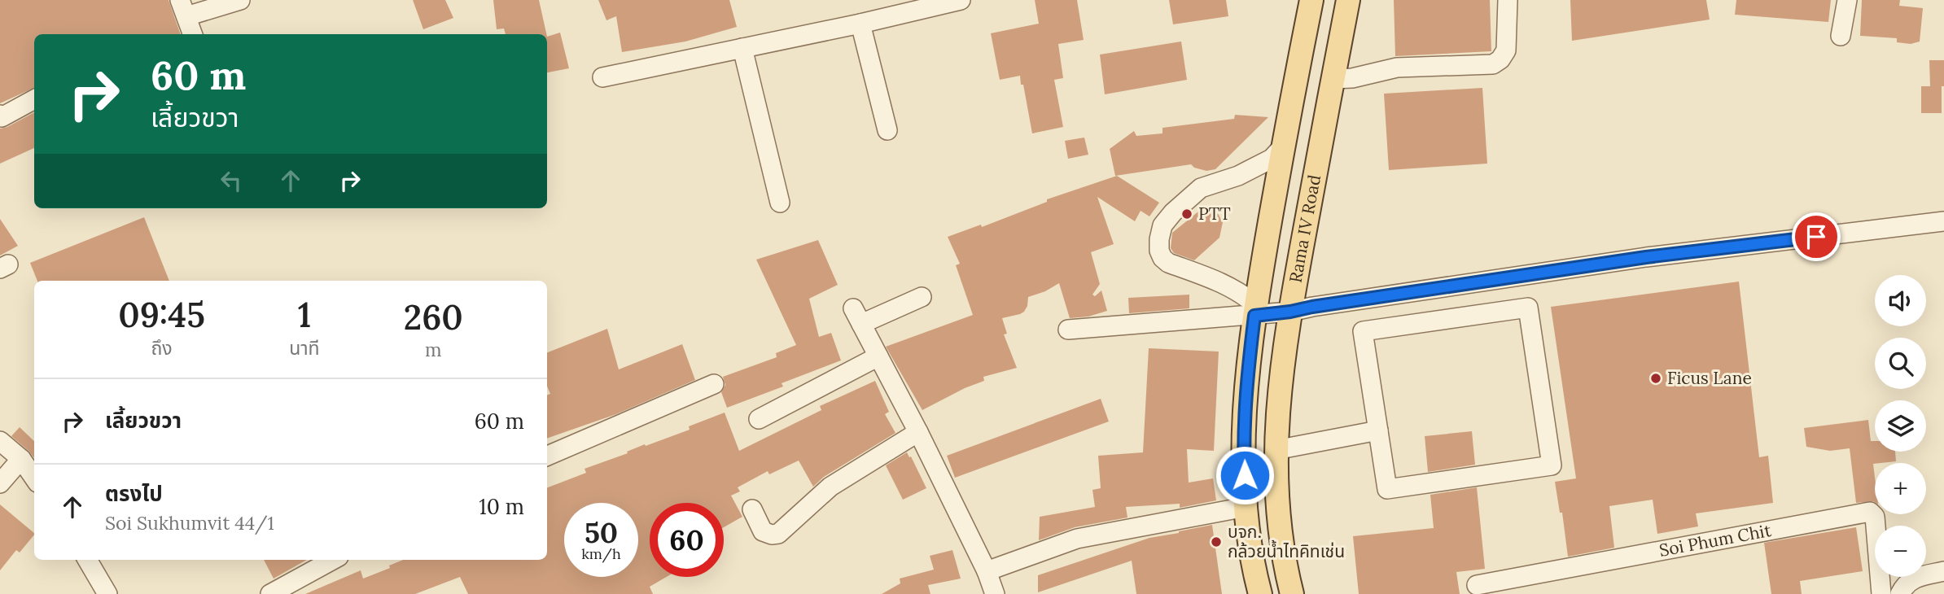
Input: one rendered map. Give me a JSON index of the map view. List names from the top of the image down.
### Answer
{
  "streets": {
    "main road": ["Rama IV Road"],
    "street": ["Soi Phum Chit"]
  },
  "places": ["PTT", "Ficus Lane", "บจก. กล้วยน้ำไทคิทเช่น"],
  "page": {
    "turn": ["60 m", "เลี้ยวขวา"],
    "map_buttons": ["+", "−"],
    "eta": [
      "09:45",
      "ถึง",
      "1",
      "นาที",
      "260",
      "m"
    ],
    "list": [
      {
        "name": "เลี้ยวขวา",
        "value": "60 m"
      },
      {
        "name": "ตรงไป",
        "note": "Soi Sukhumvit 44/1",
        "value": "10 m"
      }
    ],
    "speed": "50 km/h",
    "limit": "60"
  }
}
